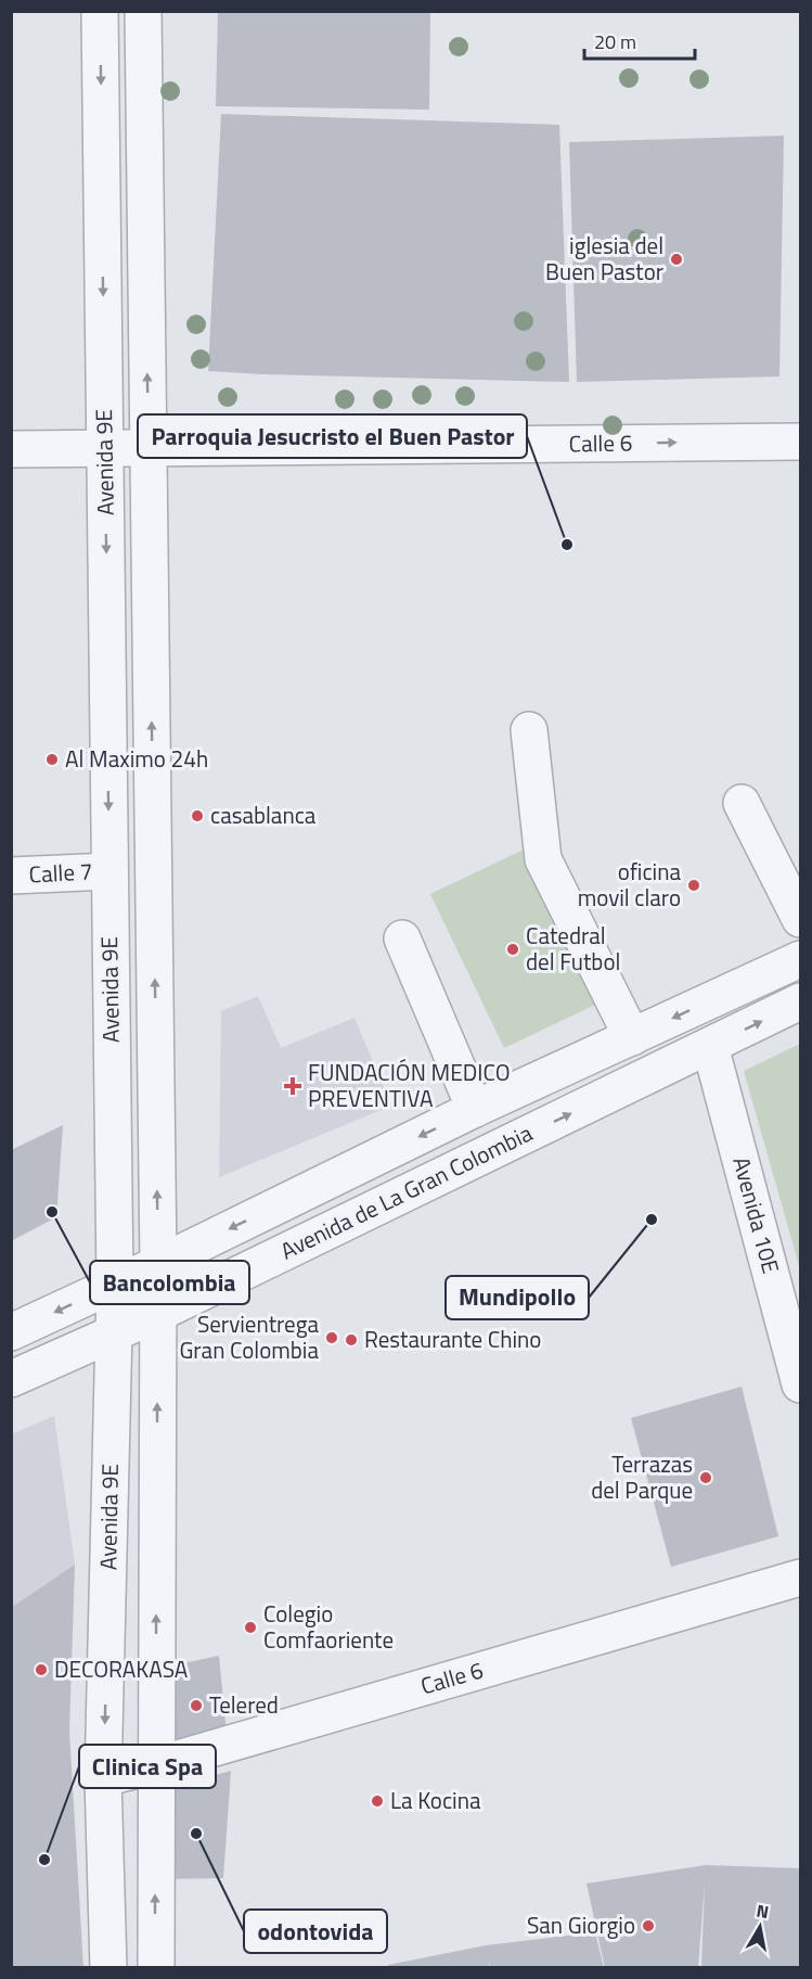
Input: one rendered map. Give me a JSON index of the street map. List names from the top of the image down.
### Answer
{
  "streets": {
    "street": [
      "Calle 6",
      "Avenida 9E",
      "Calle 7",
      "Avenida de La Gran Colombia",
      "Avenida 10E"
    ]
  },
  "crossings": [
    ["Calle 6", "Avenida 9E"],
    ["Avenida 9E", "Calle 7"],
    ["Avenida 9E", "Avenida de La Gran Colombia"],
    ["Avenida de La Gran Colombia", "Avenida 10E"]
  ],
  "one_way": ["Calle 6"],
  "places": {
    "other": [
      "iglesia del Buen Pastor",
      "Parroquia Jesucristo el Buen Pastor",
      "Al Maximo 24h",
      "casablanca",
      "oficina movil claro",
      "Catedral del Futbol",
      "Bancolombia",
      "Mundipollo",
      "Servientrega Gran Colombia",
      "Restaurante Chino",
      "Terrazas del Parque",
      "Colegio Comfaoriente",
      "DECORAKASA",
      "Telered",
      "La Kocina",
      "odontovida",
      "Clinica Spa",
      "San Giorgio"
    ],
    "health": ["FUNDACIÓN MEDICO PREVENTIVA"]
  },
  "scale_bar": "20 m",
  "north": "top"
}
